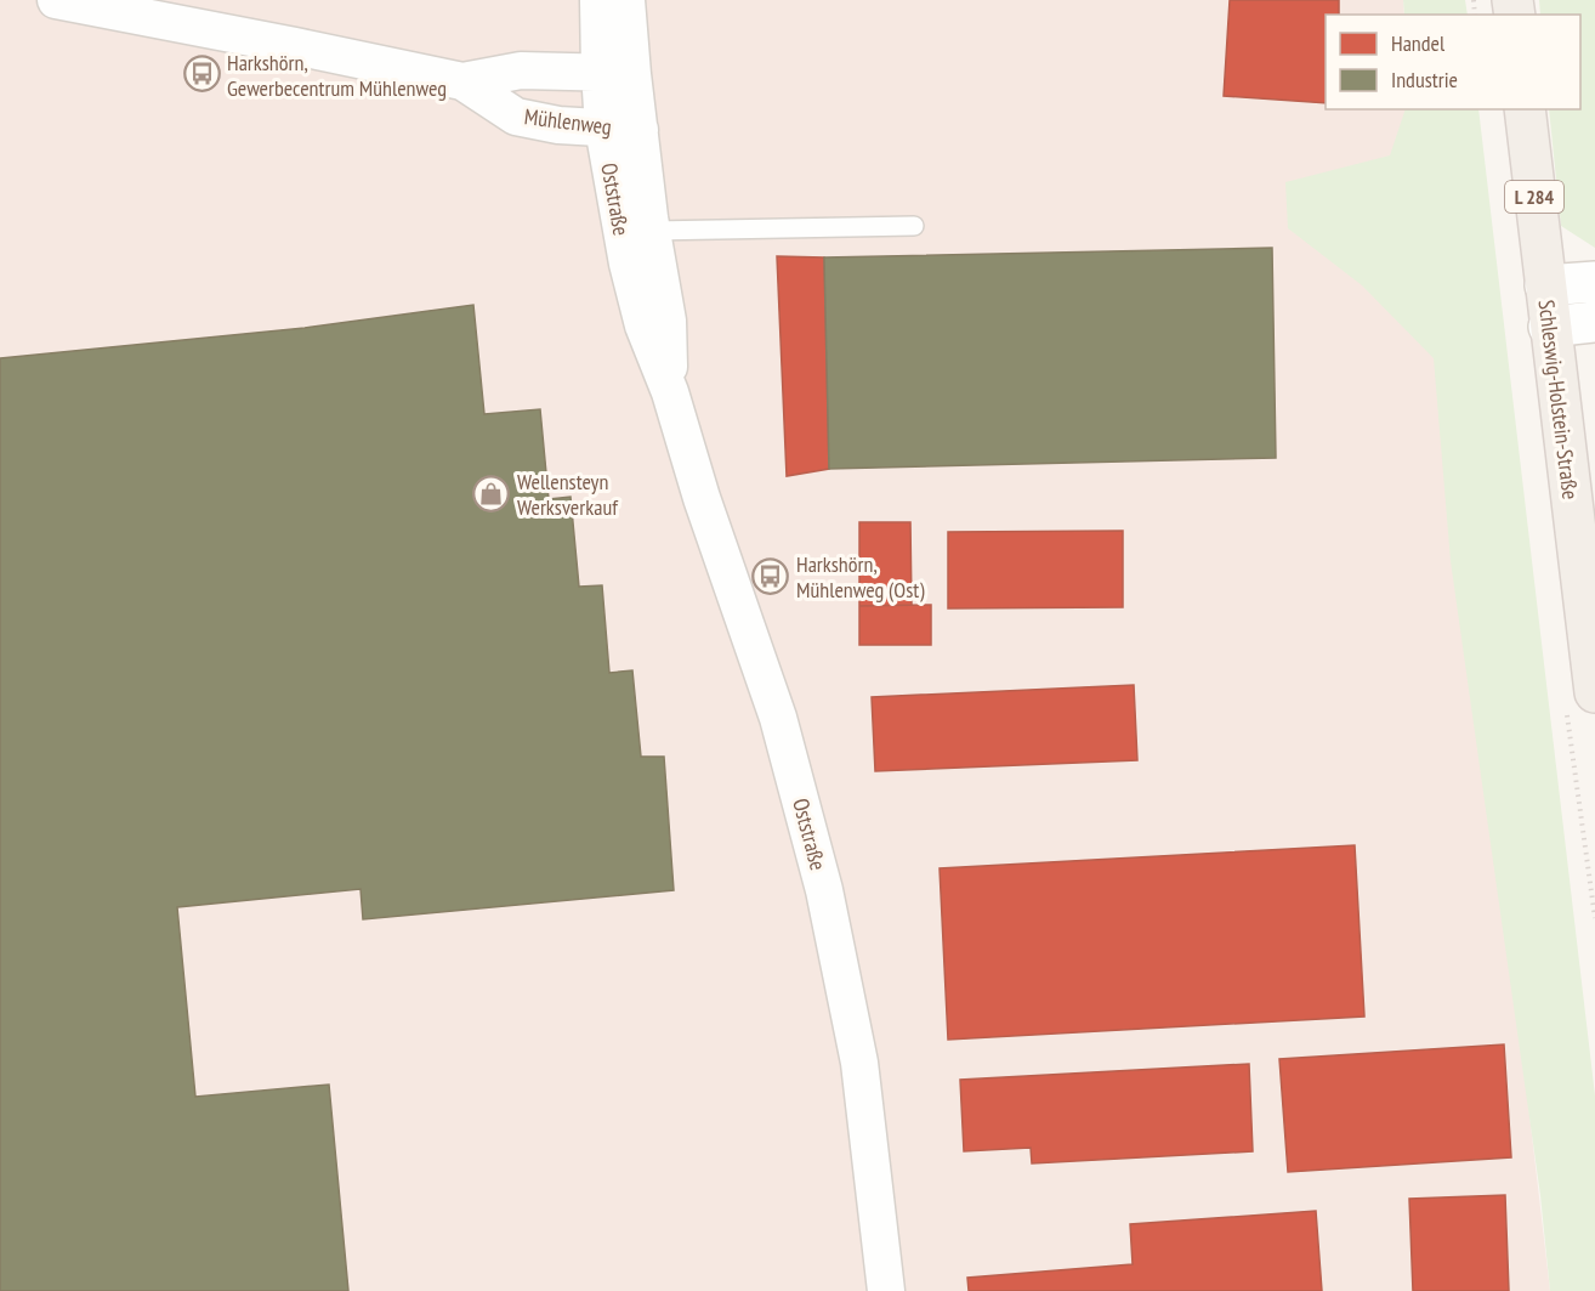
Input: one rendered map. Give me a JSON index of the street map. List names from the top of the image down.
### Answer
{
  "streets": {
    "main road": ["L 284", "Schleswig-Holstein-Straße"],
    "street": ["Mühlenweg", "Oststraße"]
  },
  "crossings": [
    ["Mühlenweg", "Oststraße"]
  ],
  "places": {
    "bus stop": ["Harkshörn, Gewerbecentrum Mühlenweg", "Harkshörn, Mühlenweg (Ost)"],
    "shop": ["Wellensteyn Werksverkauf"]
  },
  "legend": ["Handel", "Industrie"]
}
